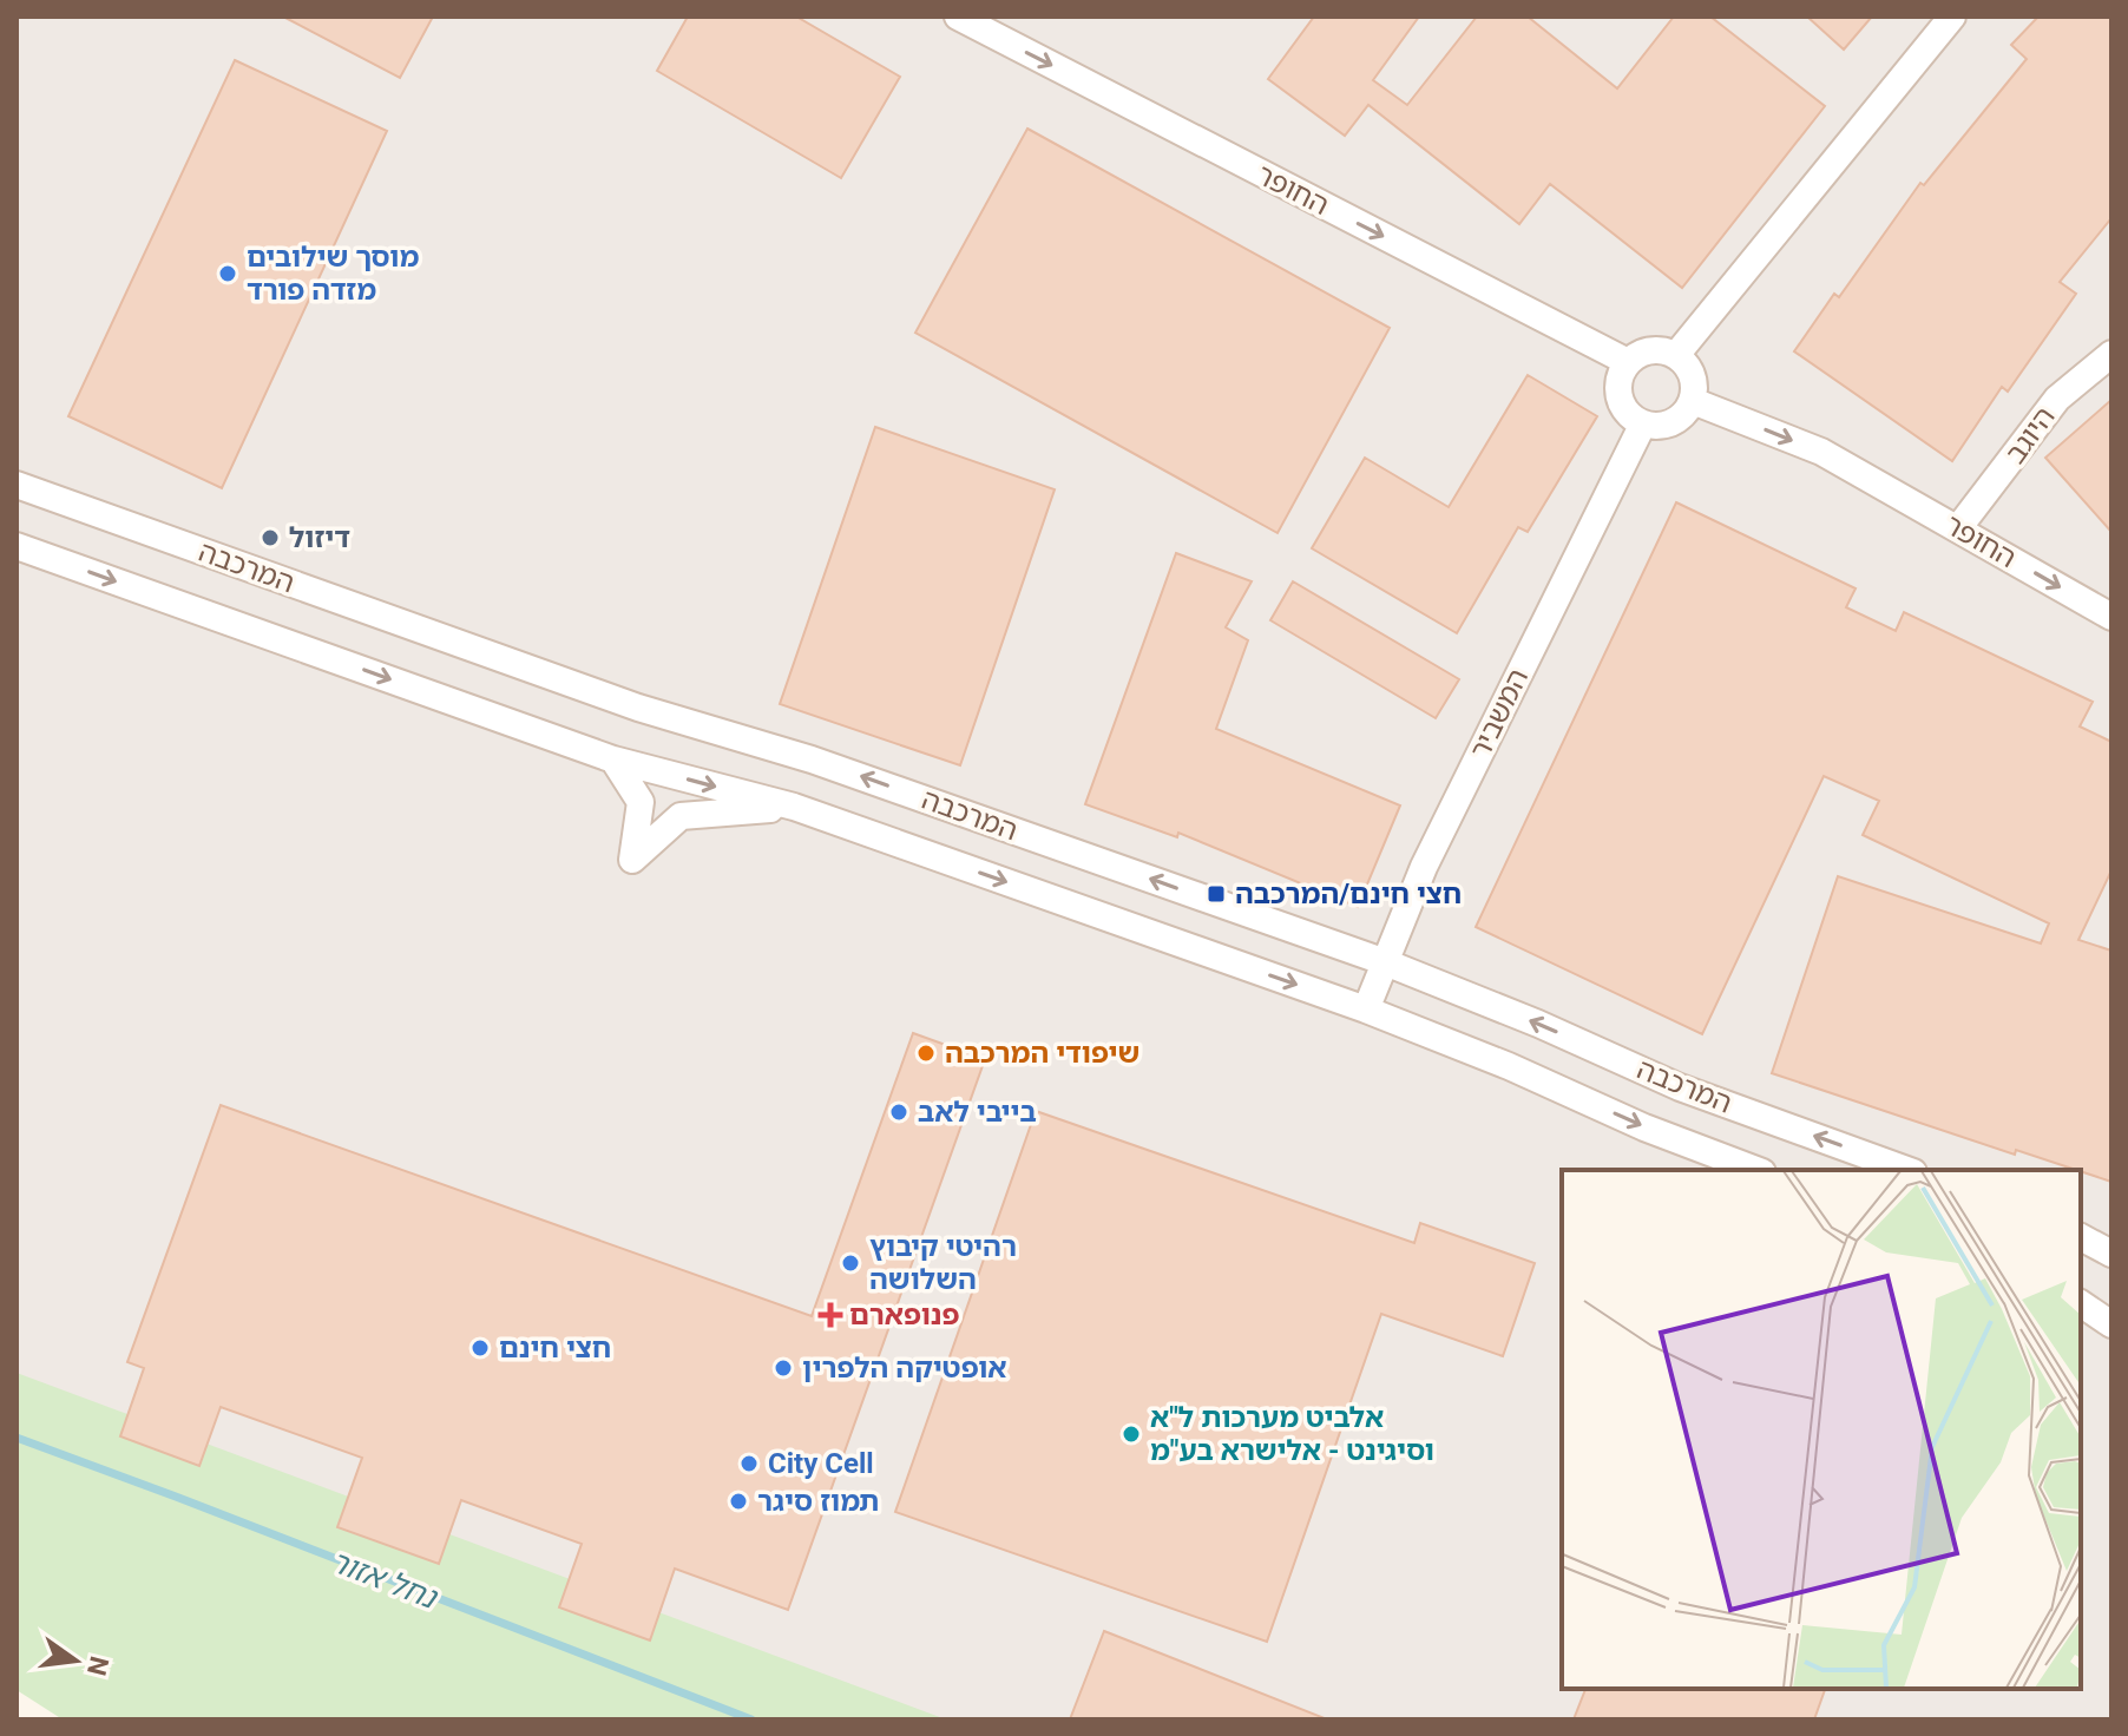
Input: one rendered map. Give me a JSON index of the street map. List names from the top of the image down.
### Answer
{
  "streets": {
    "street": [
      "החופר",
      "היוגב",
      "המרכבה",
      "המשביר"
    ]
  },
  "crossings": [
    ["החופר", "היוגב"],
    ["החופר", "המשביר"],
    ["המרכבה", "המשביר"]
  ],
  "one_way": ["החופר"],
  "water": ["נחל אזור"],
  "places": {
    "other": [
      "מוסך שילובים מזדה פורד",
      "דיזול",
      "שיפודי המרכבה",
      "בייבי לאב",
      "רהיטי קיבוץ השלושה",
      "חצי חינם",
      "אופטיקה הלפרין",
      "אלביט מערכות ל\"א וסיגינט - אלישרא בע\"מ",
      "City Cell",
      "תמוז סיגר"
    ],
    "transit": ["חצי חינם/המרכבה"],
    "health": ["פנופארם"]
  },
  "north": "right"
}
